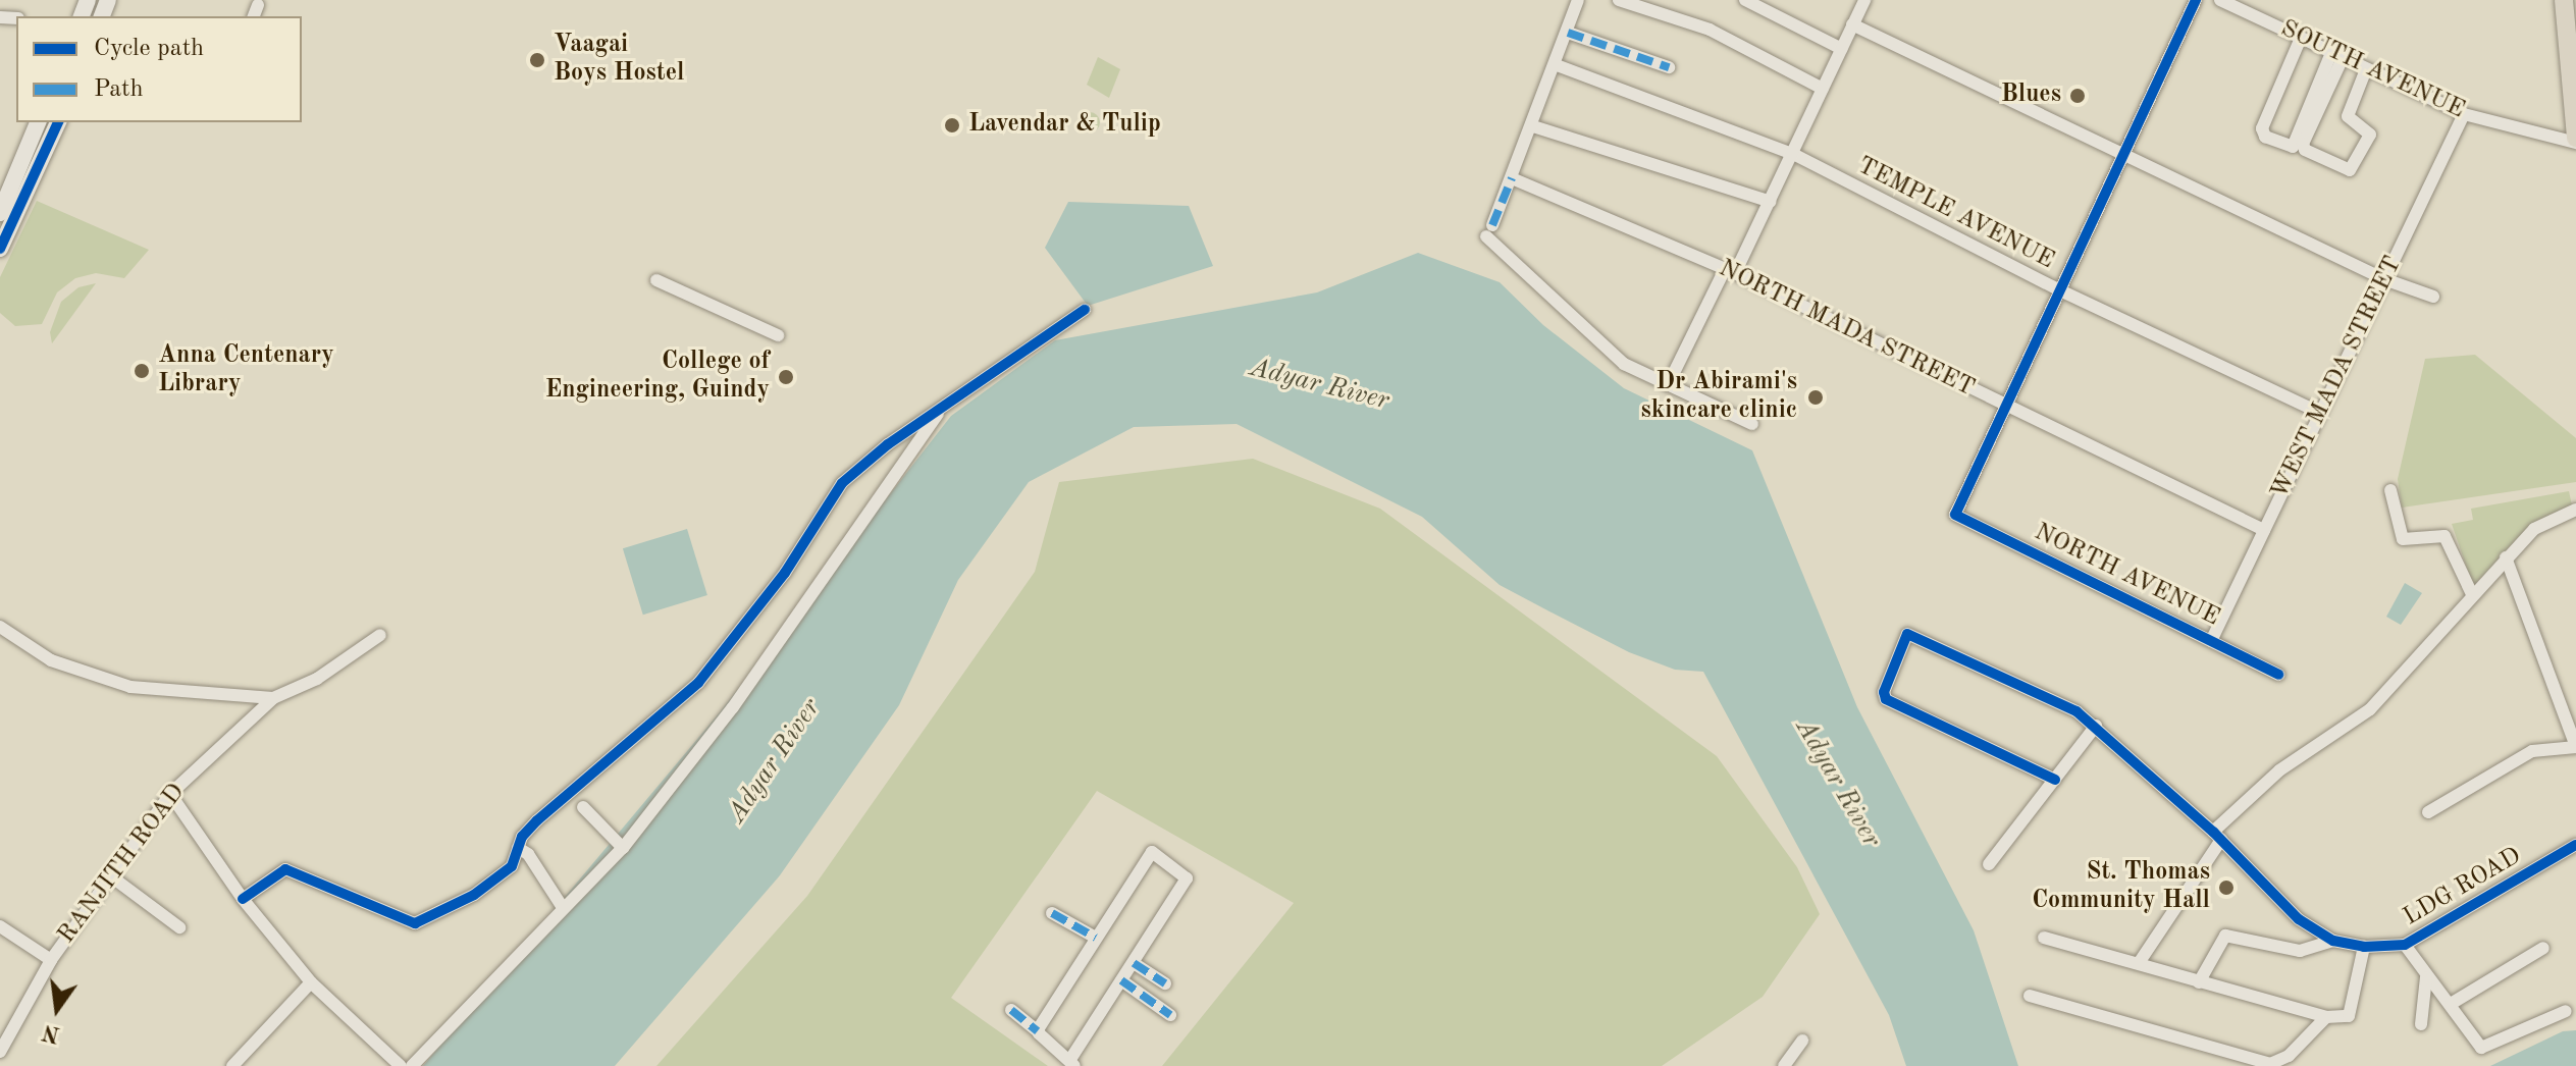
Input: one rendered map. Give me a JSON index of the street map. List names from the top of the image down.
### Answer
{
  "streets": {
    "street": [
      "SOUTH AVENUE",
      "TEMPLE AVENUE",
      "NORTH MADA STREET",
      "WEST MADA STREET",
      "NORTH AVENUE",
      "RANJITH ROAD",
      "LDG ROAD"
    ]
  },
  "crossings": [
    ["SOUTH AVENUE", "WEST MADA STREET"],
    ["TEMPLE AVENUE", "WEST MADA STREET"],
    ["NORTH MADA STREET", "WEST MADA STREET"],
    ["NORTH MADA STREET", "NORTH AVENUE"],
    ["WEST MADA STREET", "NORTH AVENUE"]
  ],
  "water": ["Adyar River"],
  "places": [
    "Vaagai Boys Hostel",
    "Blues",
    "Lavendar & Tulip",
    "Anna Centenary Library",
    "College of Engineering, Guindy",
    "Dr Abirami's skincare clinic",
    "St. Thomas Community Hall"
  ],
  "legend": ["Cycle path", "Path"],
  "north": "bottom"
}
